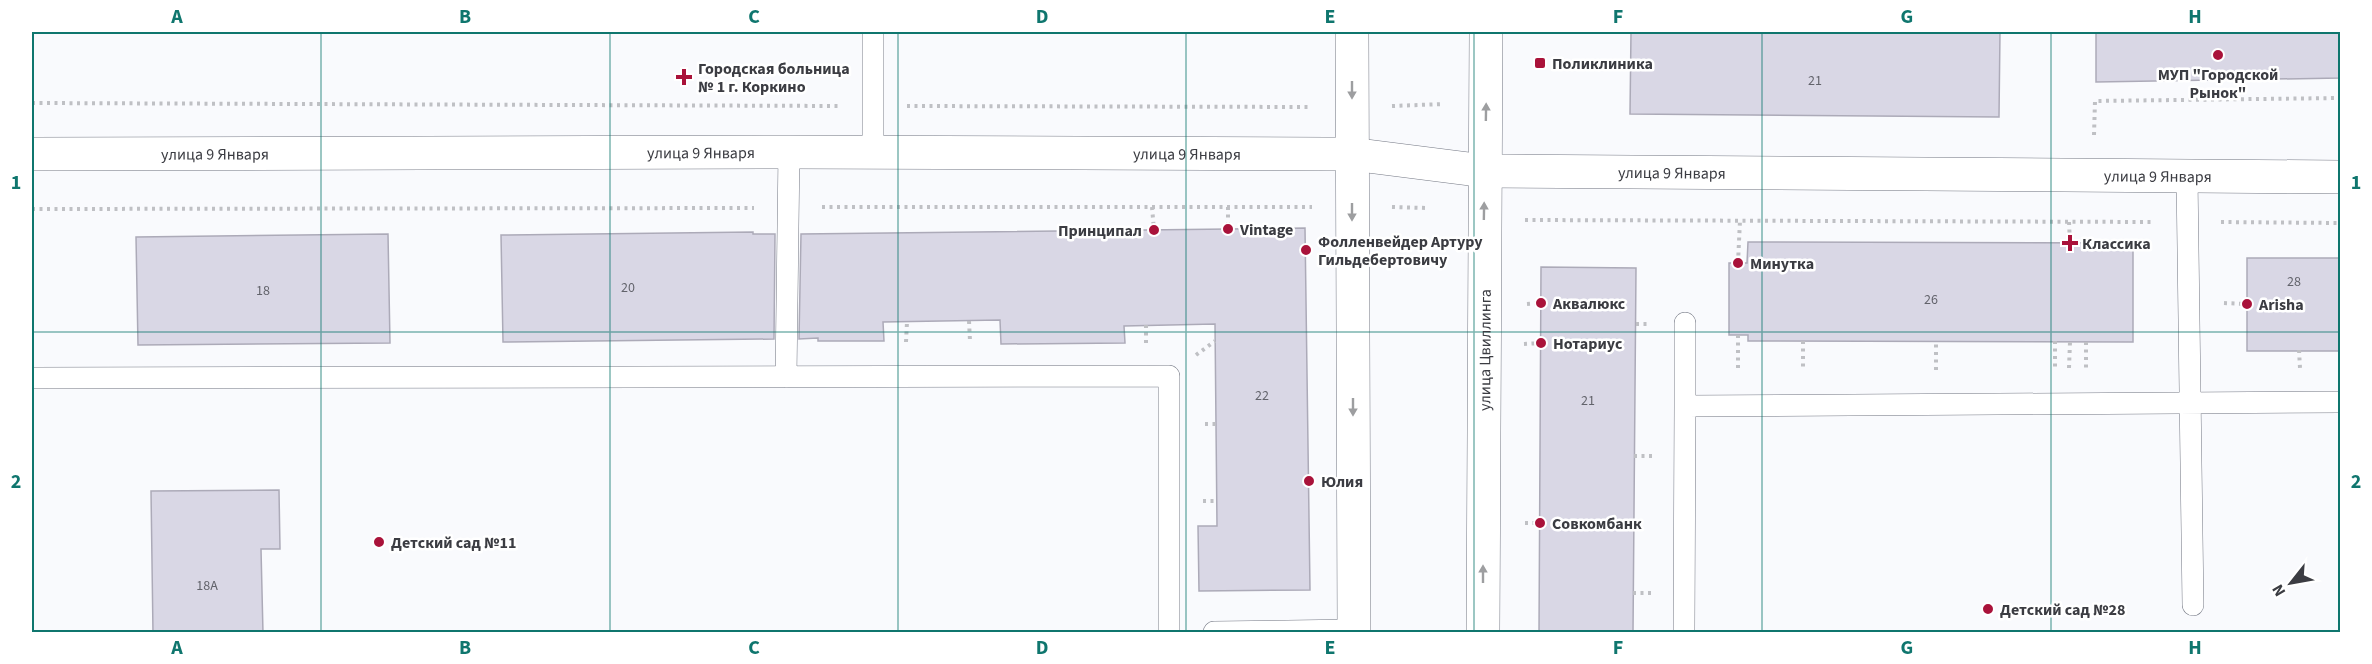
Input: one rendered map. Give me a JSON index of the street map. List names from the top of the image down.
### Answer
{
  "streets": {
    "street": ["улица 9 Января", "улица Цвиллинга"]
  },
  "crossings": [
    ["улица 9 Января", "улица Цвиллинга"]
  ],
  "places": {
    "other": [
      "МУП \"Городской Рынок\"",
      "Vintage",
      "Принципал",
      "Фолленвейдер Артуру Гильдебертовичу",
      "Минутка",
      "Аквалюкс",
      "Arisha",
      "Нотариус",
      "Юлия",
      "Совкомбанк",
      "Детский сад №11",
      "Детский сад №28"
    ],
    "transit": ["Поликлиника"],
    "health": ["Городская больница № 1 г. Коркино", "Классика"]
  },
  "house_numbers": [
    "21",
    "28",
    "20",
    "18",
    "26",
    "22",
    "21",
    "18А"
  ],
  "north": "bottom left",
  "grid": {
    "columns": [
      "A",
      "B",
      "C",
      "D",
      "E",
      "F",
      "G",
      "H"
    ],
    "rows": ["1", "2"]
  }
}
